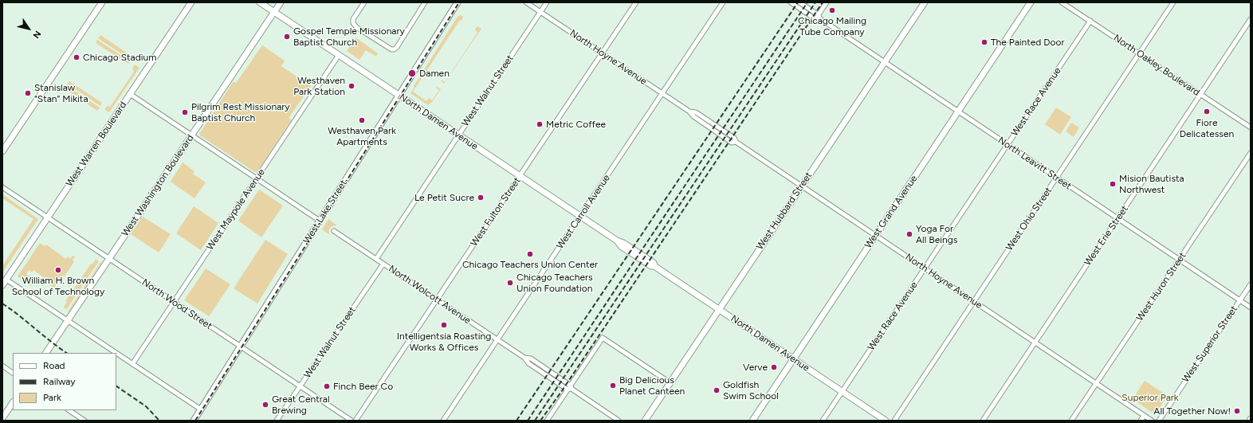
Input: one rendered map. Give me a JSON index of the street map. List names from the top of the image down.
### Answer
{
  "streets": {
    "main road": [
      "North Damen Avenue",
      "West Warren Boulevard",
      "West Washington Boulevard",
      "West Hubbard Street",
      "West Lake Street",
      "West Grand Avenue"
    ],
    "street": [
      "North Hoyne Avenue",
      "North Oakley Boulevard",
      "West Walnut Street",
      "West Race Avenue",
      "North Leavitt Street",
      "West Maypole Avenue",
      "West Fulton Street",
      "West Carroll Avenue",
      "West Ohio Street",
      "West Erie Street",
      "West Huron Street",
      "North Wolcott Avenue",
      "North Wood Street",
      "West Superior Street"
    ]
  },
  "crossings": [
    ["North Hoyne Avenue", "West Walnut Street"],
    ["North Hoyne Avenue", "West Race Avenue"],
    ["North Hoyne Avenue", "West Hubbard Street"],
    ["North Hoyne Avenue", "West Fulton Street"],
    ["North Hoyne Avenue", "West Carroll Avenue"],
    ["North Hoyne Avenue", "West Grand Avenue"],
    ["North Hoyne Avenue", "West Ohio Street"],
    ["North Hoyne Avenue", "West Erie Street"],
    ["North Hoyne Avenue", "West Huron Street"],
    ["North Oakley Boulevard", "West Race Avenue"],
    ["North Oakley Boulevard", "West Ohio Street"],
    ["North Oakley Boulevard", "West Erie Street"],
    ["West Walnut Street", "North Damen Avenue"],
    ["West Walnut Street", "North Wolcott Avenue"],
    ["West Walnut Street", "North Wood Street"],
    ["West Race Avenue", "North Damen Avenue"],
    ["West Race Avenue", "North Leavitt Street"],
    ["North Damen Avenue", "West Washington Boulevard"],
    ["North Damen Avenue", "West Maypole Avenue"],
    ["North Damen Avenue", "West Hubbard Street"],
    ["North Damen Avenue", "West Lake Street"],
    ["North Damen Avenue", "West Fulton Street"],
    ["North Damen Avenue", "West Carroll Avenue"],
    ["North Damen Avenue", "West Grand Avenue"],
    ["West Warren Boulevard", "North Wood Street"],
    ["North Leavitt Street", "West Hubbard Street"],
    ["North Leavitt Street", "West Grand Avenue"],
    ["North Leavitt Street", "West Ohio Street"],
    ["North Leavitt Street", "West Erie Street"],
    ["North Leavitt Street", "West Huron Street"],
    ["North Leavitt Street", "West Superior Street"],
    ["West Washington Boulevard", "North Wood Street"],
    ["West Maypole Avenue", "North Wood Street"],
    ["West Lake Street", "North Wood Street"],
    ["West Fulton Street", "North Wolcott Avenue"],
    ["West Carroll Avenue", "North Wolcott Avenue"]
  ],
  "parks": ["Superior Park"],
  "places": [
    "Chicago Mailing Tube Company",
    "Gospel Temple Missionary Baptist Church",
    "The Painted Door",
    "Chicago Stadium",
    "Damen",
    "Westhaven Park Station",
    "Stanislaw \"Stan\" Mikita",
    "Fiore Delicatessen",
    "Pilgrim Rest Missionary Baptist Church",
    "Westhaven Park Apartments",
    "Metric Coffee",
    "Mision Bautista Northwest",
    "Le Petit Sucre",
    "Yoga For All Beings",
    "Chicago Teachers Union Center",
    "William H. Brown School of Technology",
    "Chicago Teachers Union Foundation",
    "Intelligentsia Roasting Works & Offices",
    "Verve",
    "Big Delicious Planet Canteen",
    "Finch Beer Co",
    "Goldfish Swim School",
    "Great Central Brewing",
    "All Together Now!"
  ],
  "legend": ["Road", "Railway", "Park"],
  "north": "bottom right"
}
